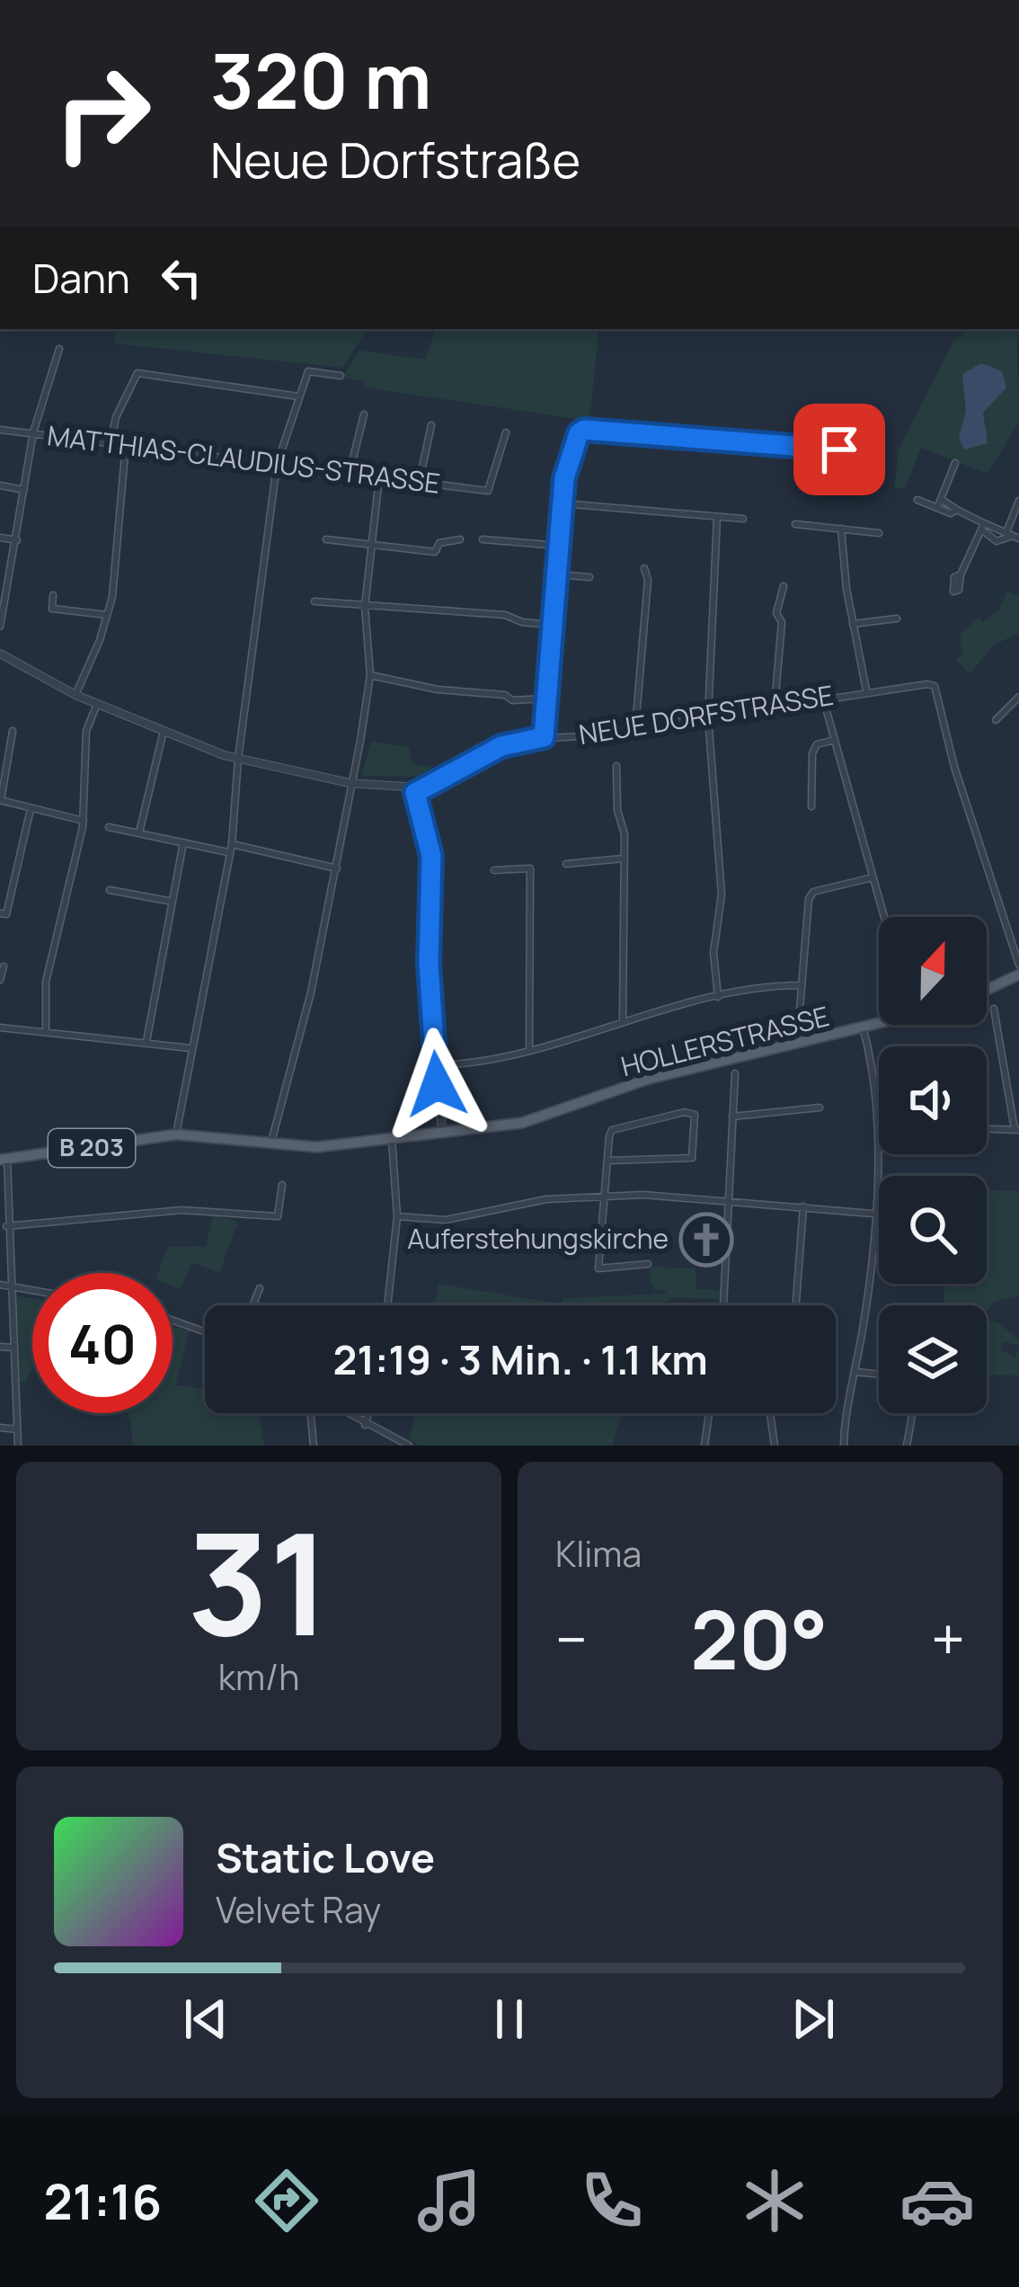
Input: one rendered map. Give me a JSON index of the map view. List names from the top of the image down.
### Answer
{
  "streets": {
    "main road": ["HOLLERSTRASSE", "B 203"],
    "street": ["MATTHIAS-CLAUDIUS-STRASSE", "NEUE DORFSTRASSE"]
  },
  "places": {
    "church": ["Auferstehungskirche"]
  },
  "north": "top",
  "page": {
    "turn": ["320 m", "Neue Dorfstraße"],
    "then": "Dann",
    "limit": "40",
    "trip": "21:19 · 3 Min. · 1.1 km",
    "tile": [
      ["31", "km/h"],
      "Klima"
    ],
    "heat": ["−", "20°", "+"],
    "song": ["Static Love", "Velvet Ray"],
    "tabs": "21:16"
  }
}
